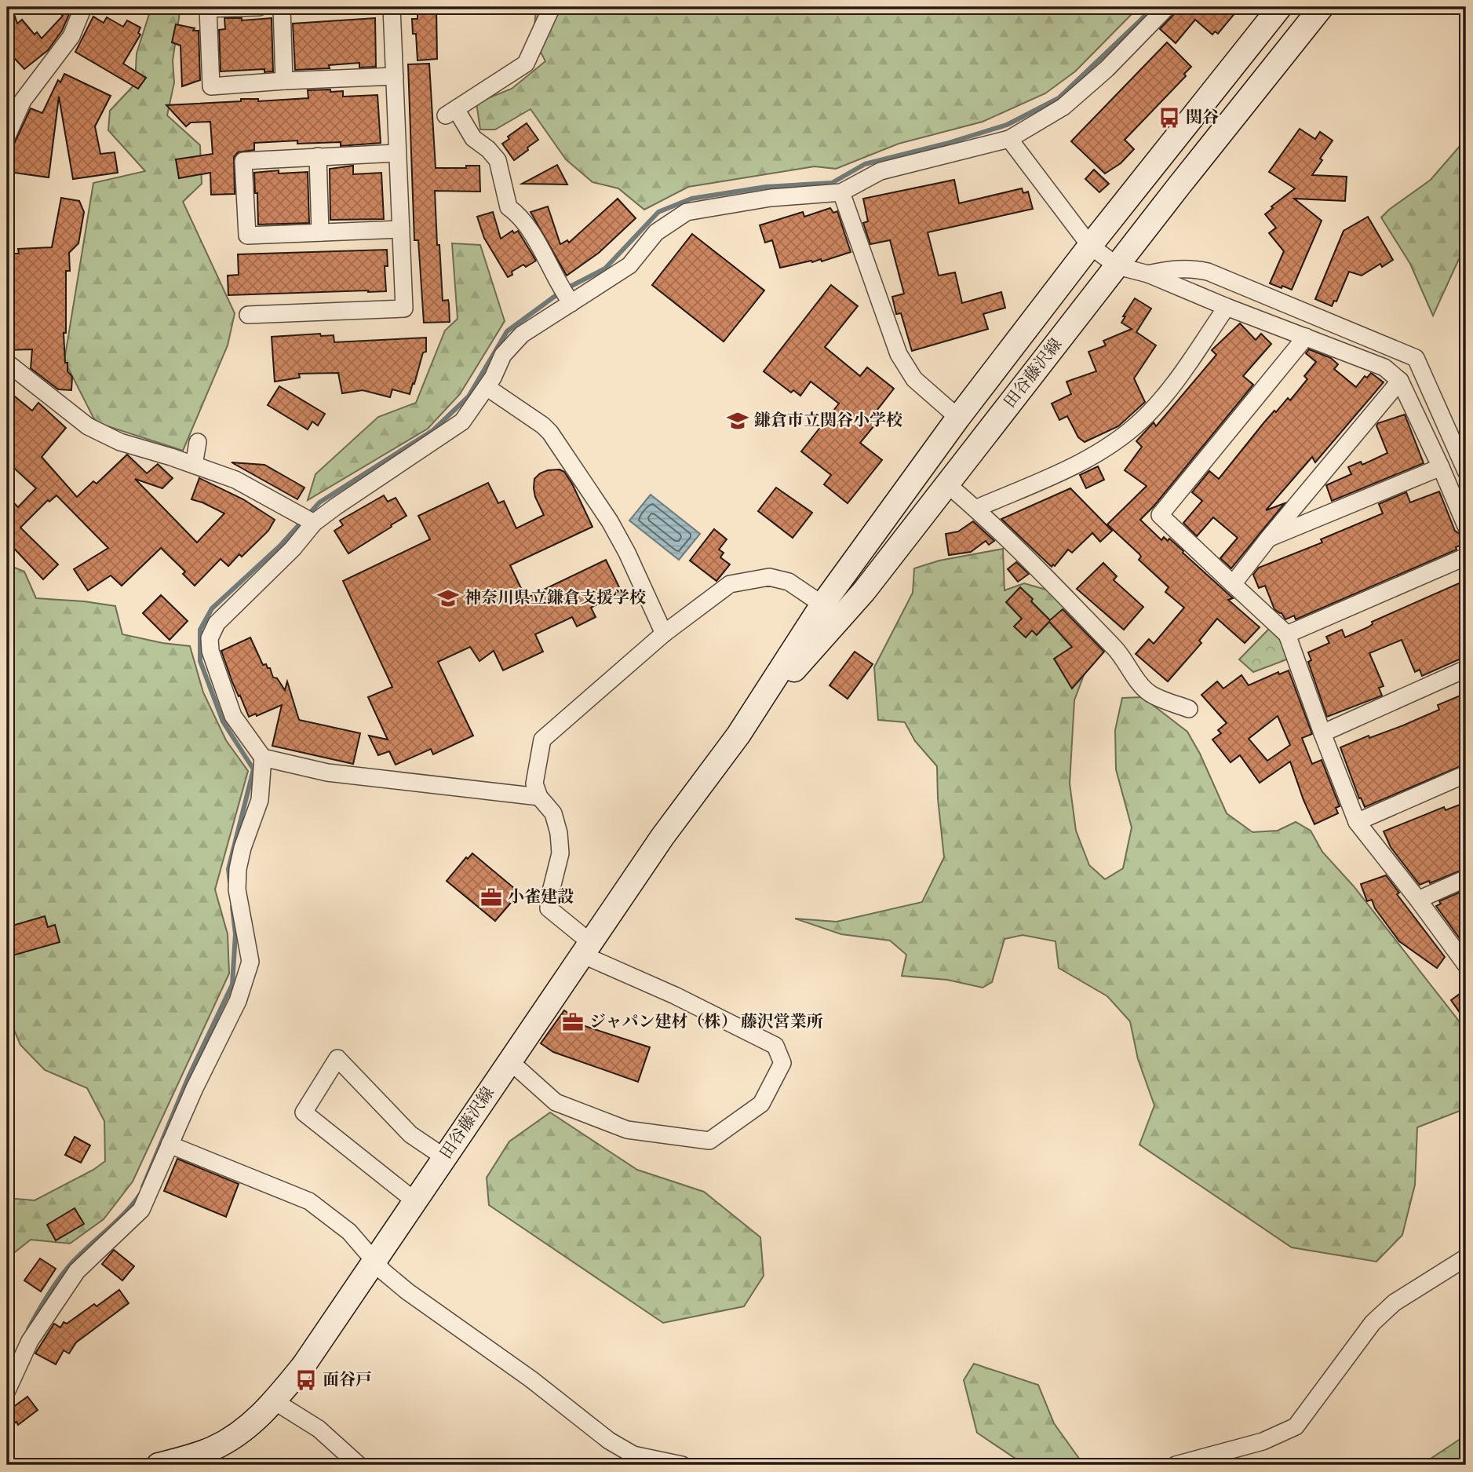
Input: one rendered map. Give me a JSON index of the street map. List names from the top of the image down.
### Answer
{
  "streets": {
    "main road": ["田谷藤沢線"]
  },
  "places": {
    "bus stop": ["関谷", "面谷戸"],
    "school or university": ["鎌倉市立関谷小学校", "神奈川県立鎌倉支援学校"],
    "office": ["小雀建設", "ジャパン建材（株） 藤沢営業所"]
  }
}
